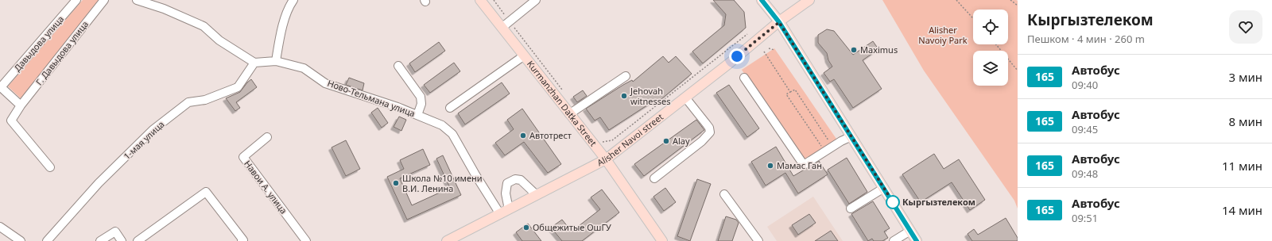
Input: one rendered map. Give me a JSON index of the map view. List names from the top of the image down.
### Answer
{
  "streets": {
    "main road": ["Kurmanzhan Datka Street", "Alisher Navoi street"],
    "street": [
      "Давыдова улица",
      "Г. Давыдова улица",
      "Ново-Тельмана улица",
      "1-мая улица",
      "Навои А. улица"
    ]
  },
  "crossings": [
    ["Ново-Тельмана улица", "Alisher Navoi street"],
    ["Ново-Тельмана улица", "1-мая улица"],
    ["Kurmanzhan Datka Street", "Alisher Navoi street"]
  ],
  "parks": ["Alisher Navoiy Park"],
  "places": [
    "Maximus",
    "Jehovah witnesses",
    "Автотрест",
    "Alay",
    "Мамас Ган",
    "Школа №10 имени В.И. Ленина",
    "Кыргызтелеком",
    "Общежитые ОшГУ"
  ],
  "lines": ["bus line 165"],
  "page": {
    "heading": ["Кыргызтелеком", "Пешком · 4 мин · 260 m"],
    "list": [
      {
        "mark": "165",
        "name": "Автобус",
        "note": "09:40",
        "value": "3 мин"
      },
      {
        "mark": "165",
        "name": "Автобус",
        "note": "09:45",
        "value": "8 мин"
      },
      {
        "mark": "165",
        "name": "Автобус",
        "note": "09:48",
        "value": "11 мин"
      },
      {
        "mark": "165",
        "name": "Автобус",
        "note": "09:51",
        "value": "14 мин"
      }
    ]
  }
}
